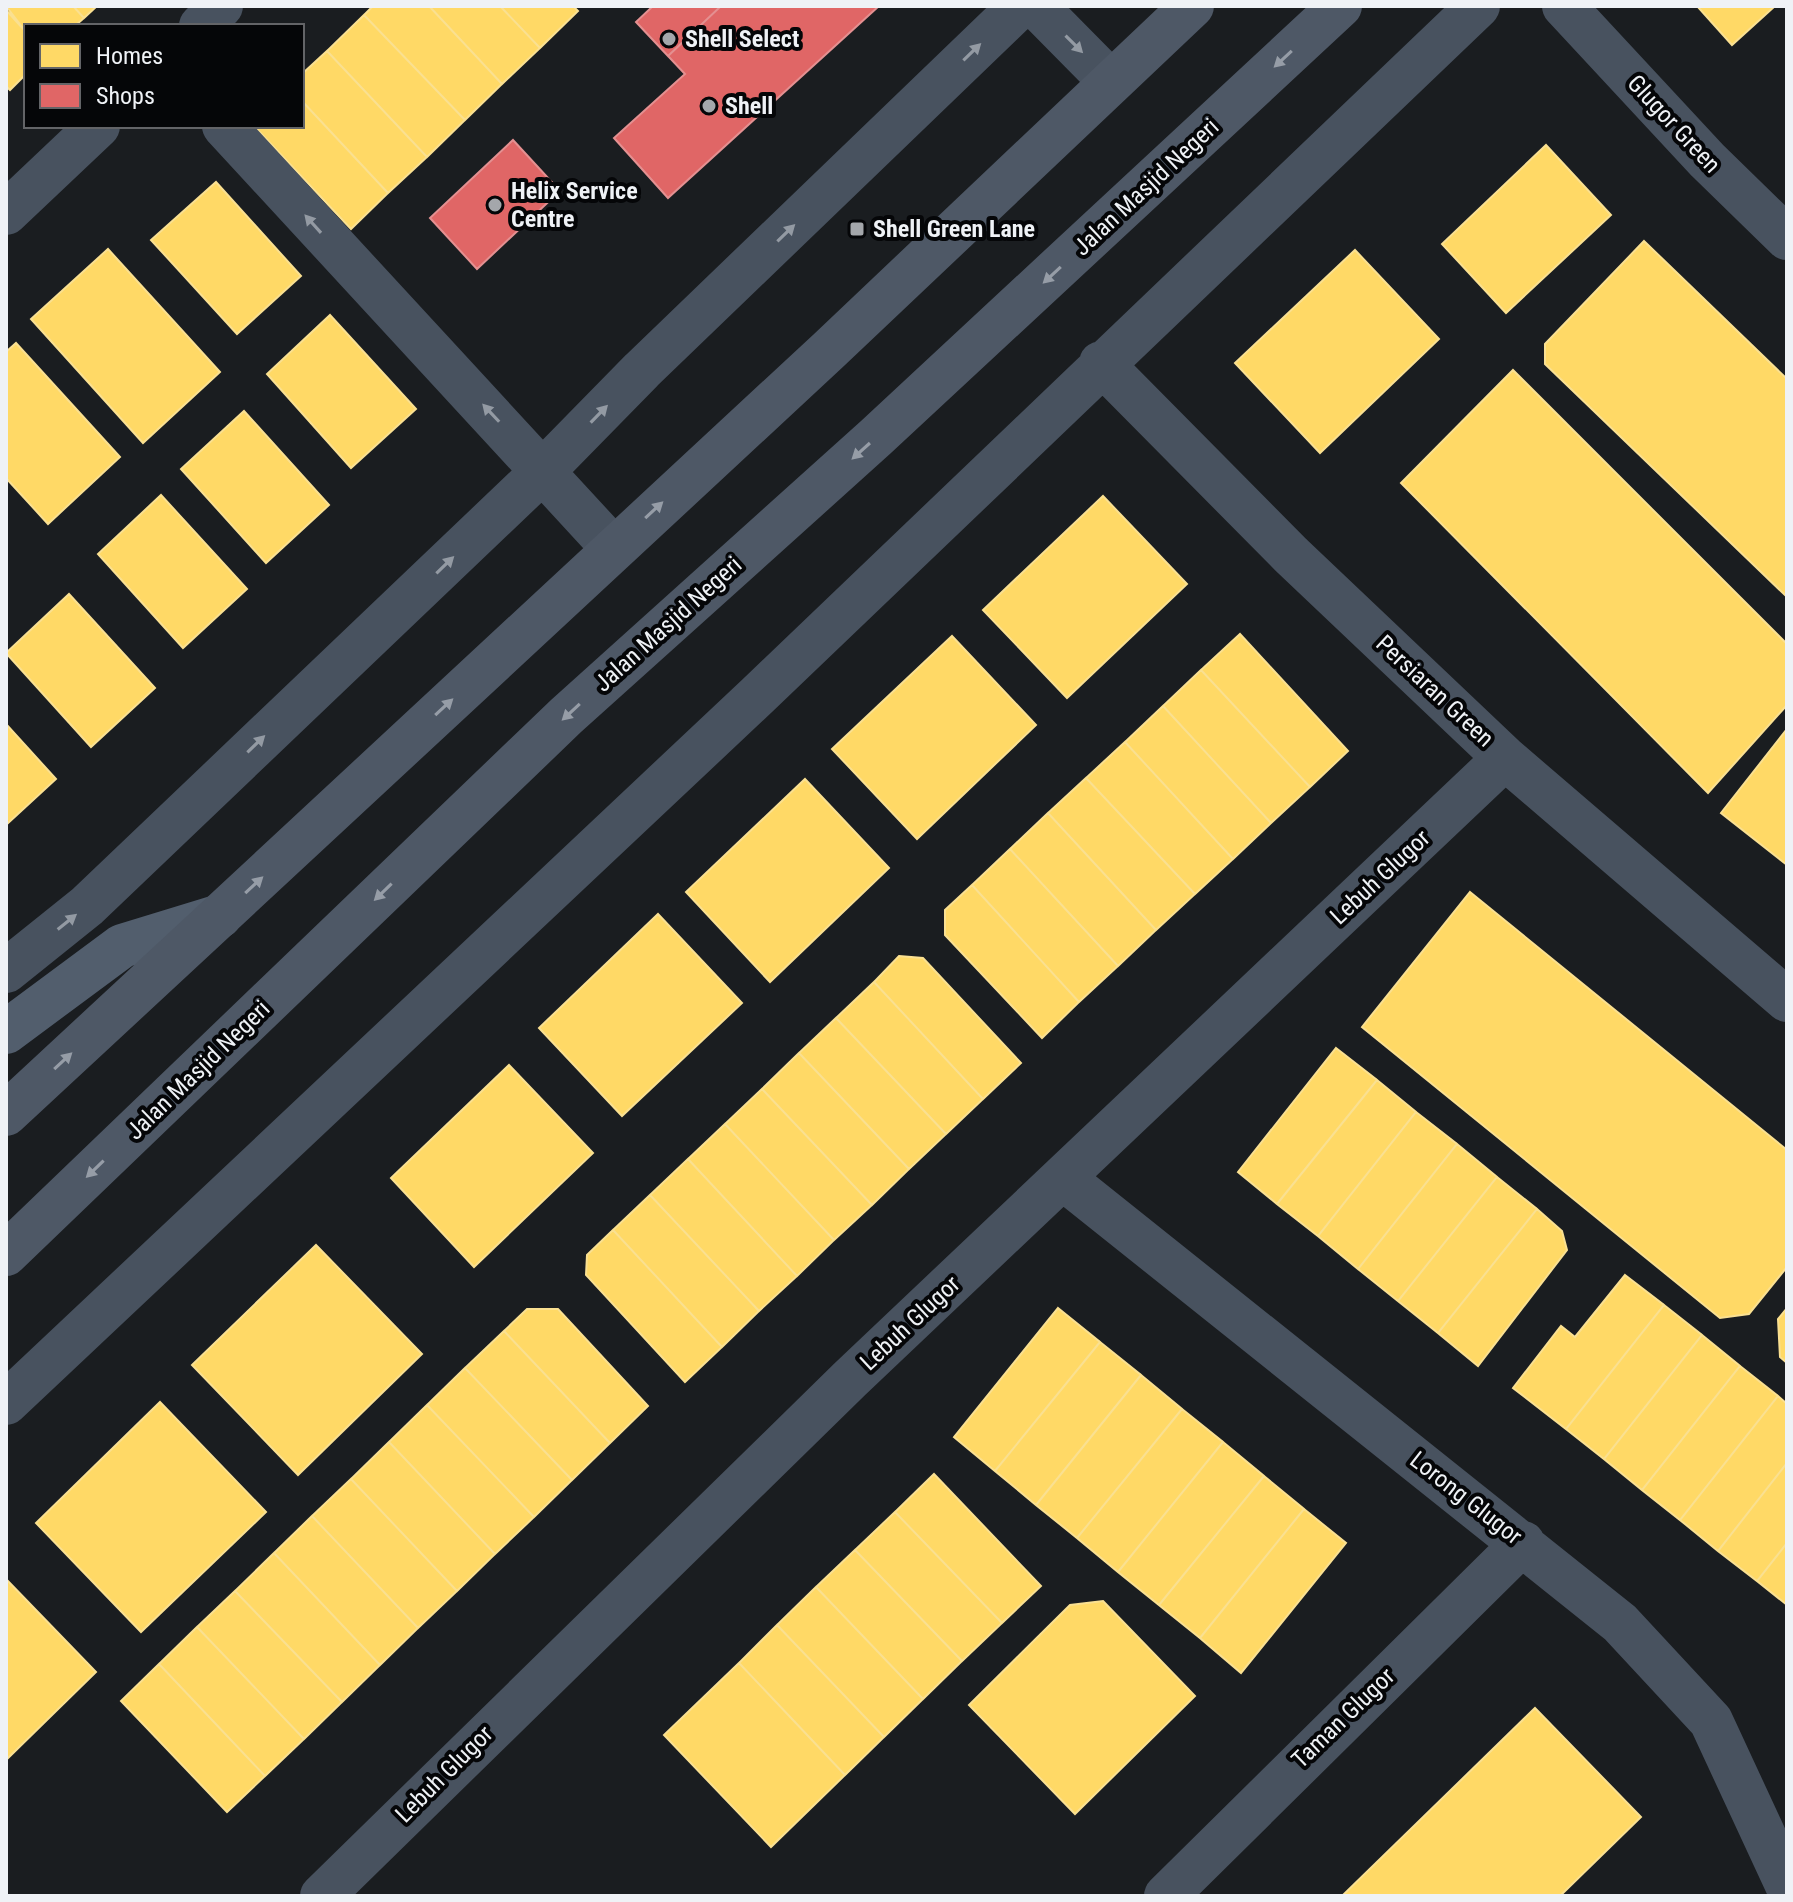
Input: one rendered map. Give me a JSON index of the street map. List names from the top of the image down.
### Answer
{
  "streets": {
    "highway": ["Jalan Masjid Negeri"],
    "street": [
      "Glugor Green",
      "Persiaran Green",
      "Lebuh Glugor",
      "Lorong Glugor",
      "Taman Glugor"
    ]
  },
  "crossings": [
    ["Persiaran Green", "Lebuh Glugor"],
    ["Lebuh Glugor", "Lorong Glugor"],
    ["Lorong Glugor", "Taman Glugor"]
  ],
  "places": {
    "other": ["Shell Select", "Shell", "Helix Service Centre"],
    "transit": ["Shell Green Lane"]
  },
  "legend": ["Homes", "Shops"]
}
